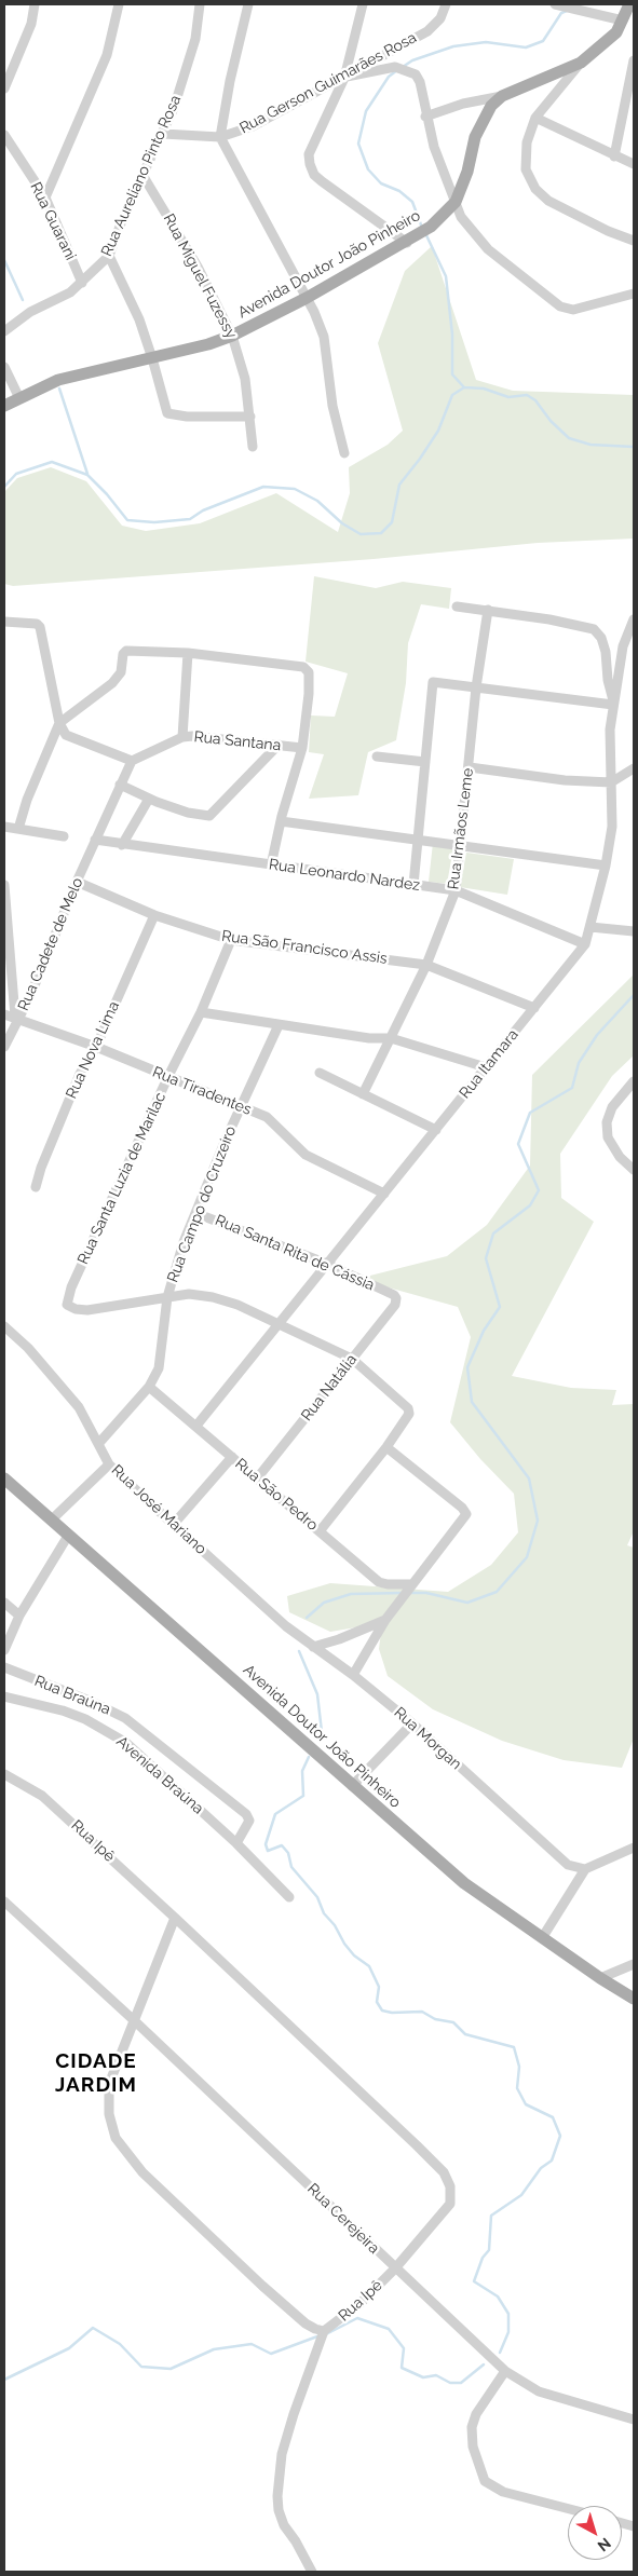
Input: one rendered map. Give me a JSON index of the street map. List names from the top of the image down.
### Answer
{
  "streets": {
    "main road": ["Avenida Doutor João Pinheiro"],
    "street": [
      "Rua Gerson Guimarães Rosa",
      "Rua Aureliano Pinto Rosa",
      "Rua Guarani",
      "Rua Miguel Fuzessy",
      "Rua Santana",
      "Rua Irmãos Leme",
      "Rua Leonardo Nardez",
      "Rua Cadete de Melo",
      "Rua São Francisco Assis",
      "Rua Nova Lima",
      "Rua Itamara",
      "Rua Tiradentes",
      "Rua Santa Luzia de Marilac",
      "Rua Campo do Cruzeiro",
      "Rua Santa Rita de Cássia",
      "Rua Natália",
      "Rua São Pedro",
      "Rua José Mariano",
      "Rua Braúna",
      "Rua Morgan",
      "Avenida Braúna",
      "Rua Ipê",
      "Rua Cerejeira"
    ]
  },
  "crossings": [
    ["Rua Gerson Guimarães Rosa", "Rua Aureliano Pinto Rosa"],
    ["Rua Aureliano Pinto Rosa", "Rua Guarani"],
    ["Rua Aureliano Pinto Rosa", "Rua Miguel Fuzessy"],
    ["Avenida Doutor João Pinheiro", "Rua Miguel Fuzessy"],
    ["Rua Santana", "Rua Cadete de Melo"],
    ["Rua Irmãos Leme", "Rua Leonardo Nardez"],
    ["Rua Irmãos Leme", "Rua São Francisco Assis"],
    ["Rua Leonardo Nardez", "Rua Cadete de Melo"],
    ["Rua Leonardo Nardez", "Rua Itamara"],
    ["Rua Cadete de Melo", "Rua São Francisco Assis"],
    ["Rua Cadete de Melo", "Rua Tiradentes"],
    ["Rua São Francisco Assis", "Rua Nova Lima"],
    ["Rua São Francisco Assis", "Rua Itamara"],
    ["Rua São Francisco Assis", "Rua Santa Luzia de Marilac"],
    ["Rua Nova Lima", "Rua Tiradentes"],
    ["Rua Itamara", "Rua Tiradentes"],
    ["Rua Itamara", "Rua Santa Rita de Cássia"],
    ["Rua Itamara", "Rua São Pedro"],
    ["Rua Tiradentes", "Rua Santa Luzia de Marilac"],
    ["Rua Tiradentes", "Rua Campo do Cruzeiro"],
    ["Rua Santa Luzia de Marilac", "Rua Campo do Cruzeiro"],
    ["Rua Campo do Cruzeiro", "Rua Santa Rita de Cássia"],
    ["Rua Campo do Cruzeiro", "Rua São Pedro"],
    ["Rua Campo do Cruzeiro", "Rua José Mariano"],
    ["Rua Santa Rita de Cássia", "Rua Natália"],
    ["Rua Natália", "Rua São Pedro"],
    ["Rua José Mariano", "Rua Morgan"],
    ["Rua Braúna", "Avenida Braúna"],
    ["Rua Ipê", "Rua Cerejeira"]
  ],
  "districts": ["CIDADE JARDIM"],
  "north": "bottom right"
}
